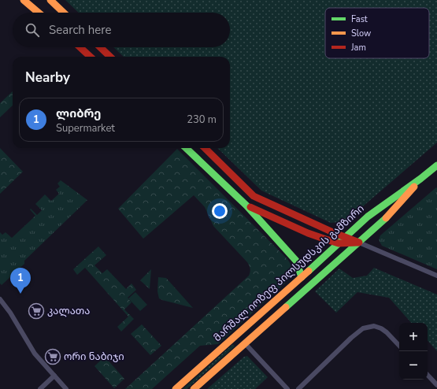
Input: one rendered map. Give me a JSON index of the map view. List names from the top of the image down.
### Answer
{
  "streets": {
    "main road": ["მარშალ იოზეფ პილსუდსკის გამზირი"]
  },
  "places": {
    "supermarket": ["კალათა", "ორი ნაბიჯი"]
  },
  "legend": ["Fast", "Slow", "Jam"],
  "page": {
    "search": "Search here",
    "heading": "Nearby",
    "list": [
      {
        "mark": "1",
        "name": "ლიბრე",
        "note": "Supermarket",
        "value": "230 m"
      }
    ],
    "pins": "1",
    "map_buttons": ["+", "−"]
  }
}
